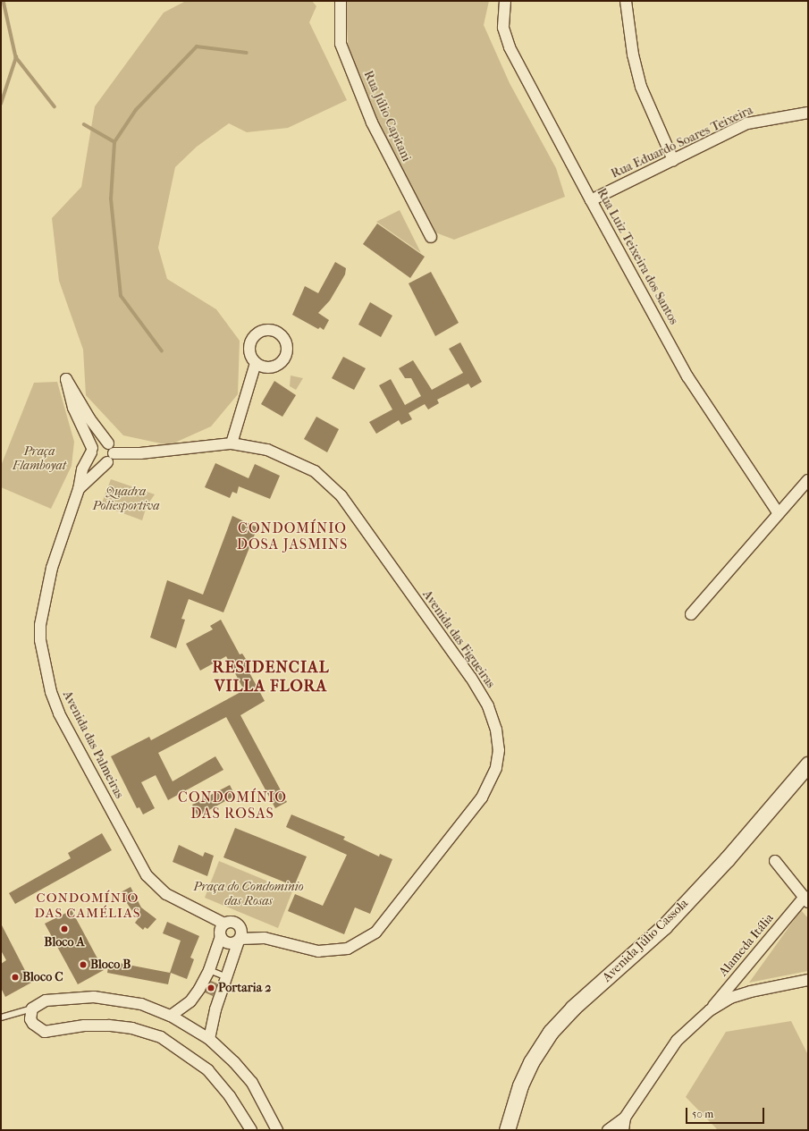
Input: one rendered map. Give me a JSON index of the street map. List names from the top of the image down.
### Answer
{
  "streets": {
    "main road": ["Avenida Júlio Cassola"],
    "street": [
      "Rua Júlio Capitani",
      "Rua Eduardo Soares Teixeira",
      "Rua Luiz Teixeira dos Santos",
      "Avenida das Figueiras",
      "Avenida das Palmeiras",
      "Alameda Itália"
    ]
  },
  "crossings": [
    ["Rua Eduardo Soares Teixeira", "Rua Luiz Teixeira dos Santos"],
    ["Avenida das Figueiras", "Avenida das Palmeiras"]
  ],
  "districts": [
    "CONDOMÍNIO DOSA JASMINS",
    "RESIDENCIAL VILLA FLORA",
    "CONDOMÍNIO DAS ROSAS",
    "CONDOMÍNIO DAS CAMÉLIAS"
  ],
  "parks": ["Praça Flamboyat", "Quadra Poliesportiva", "Praça do Condominio das Rosas"],
  "places": [
    "Bloco A",
    "Bloco B",
    "Bloco C",
    "Portaria 2"
  ],
  "scale_bar": "50 m"
}
